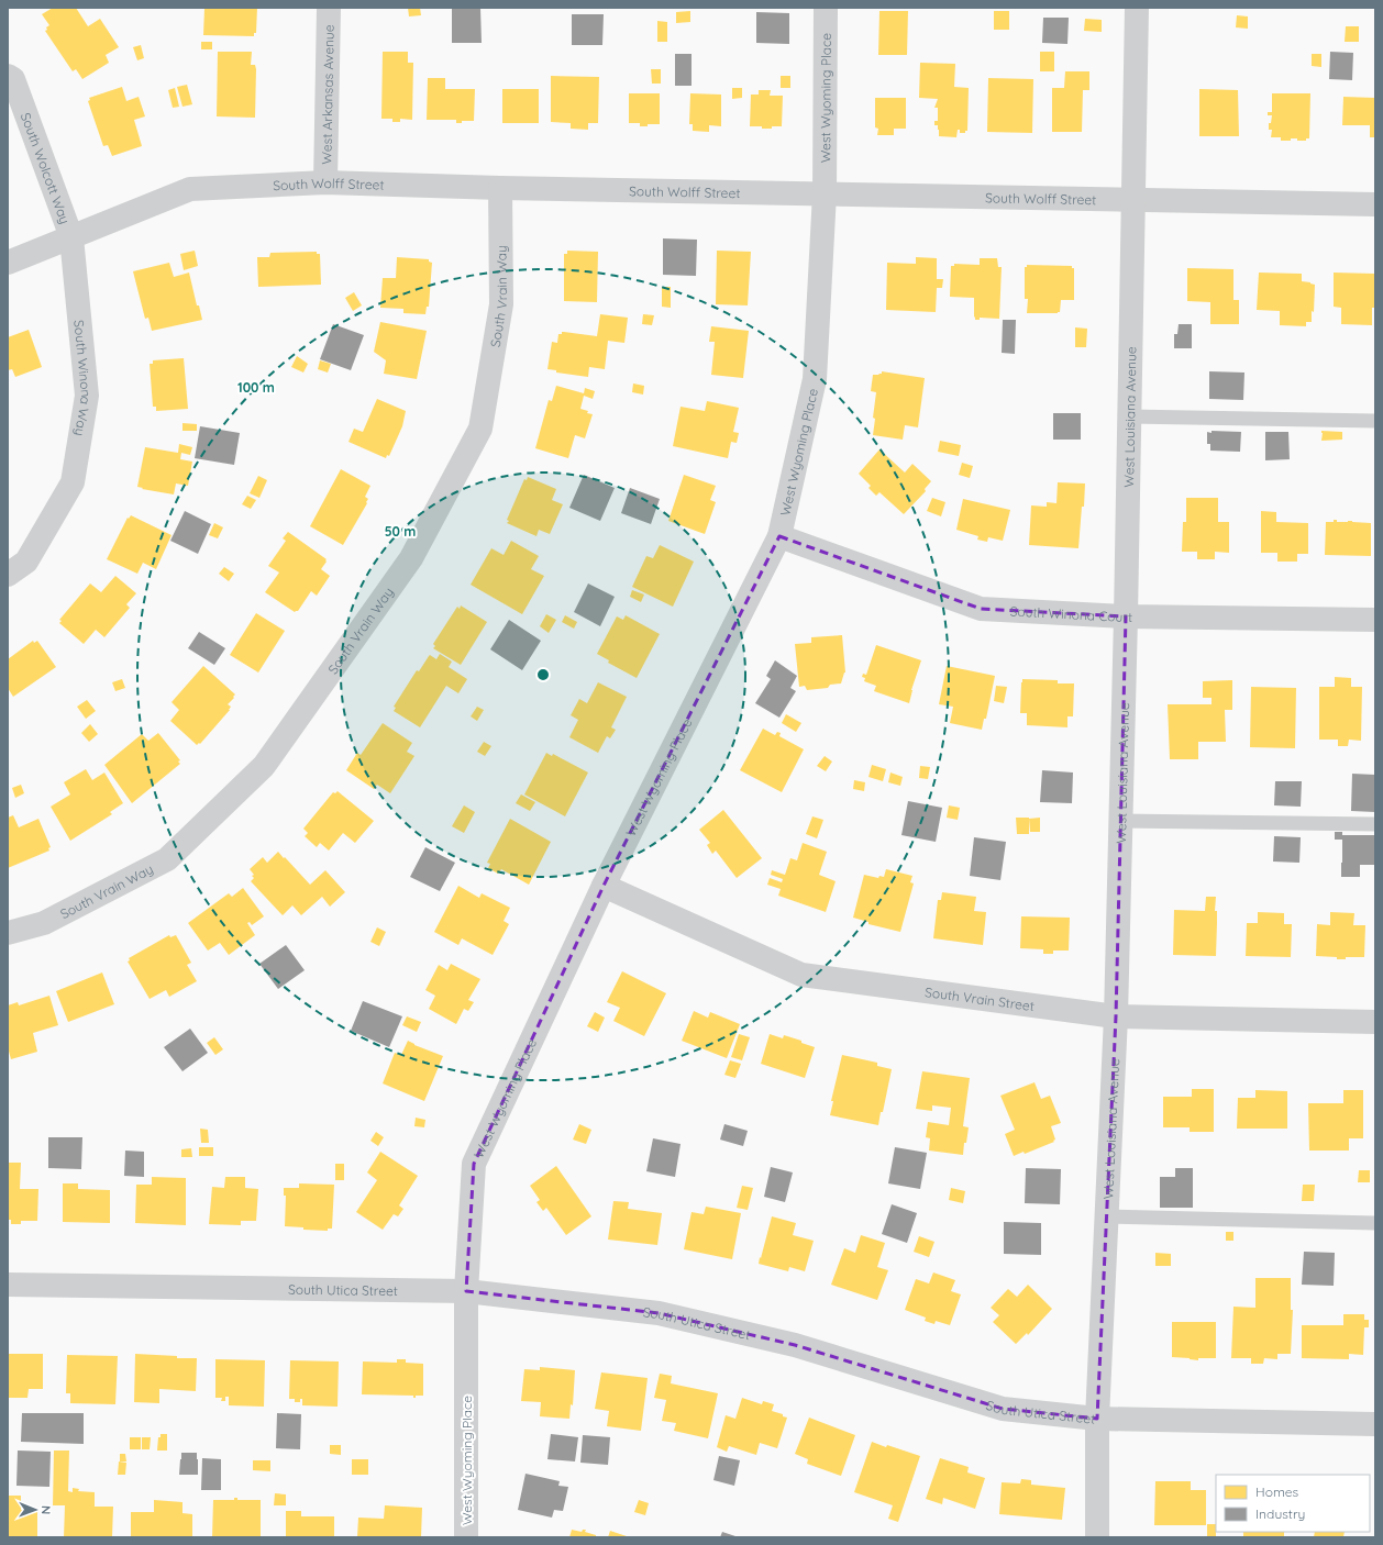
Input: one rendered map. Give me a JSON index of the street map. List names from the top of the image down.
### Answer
{
  "streets": {
    "street": [
      "West Arkansas Avenue",
      "West Wyoming Place",
      "South Wolcott Way",
      "South Wolff Street",
      "South Vrain Way",
      "South Winona Way",
      "West Louisiana Avenue",
      "South Winona Court",
      "South Vrain Street",
      "South Utica Street"
    ]
  },
  "crossings": [
    ["West Arkansas Avenue", "South Wolff Street"],
    ["West Wyoming Place", "South Wolff Street"],
    ["West Wyoming Place", "South Winona Court"],
    ["West Wyoming Place", "South Vrain Street"],
    ["West Wyoming Place", "South Utica Street"],
    ["South Wolcott Way", "South Wolff Street"],
    ["South Wolcott Way", "South Winona Way"],
    ["South Wolff Street", "South Vrain Way"],
    ["South Wolff Street", "South Winona Way"],
    ["South Wolff Street", "West Louisiana Avenue"],
    ["West Louisiana Avenue", "South Winona Court"],
    ["West Louisiana Avenue", "South Vrain Street"],
    ["West Louisiana Avenue", "South Utica Street"]
  ],
  "legend": ["Homes", "Industry"],
  "north": "right",
  "rings": ["100 m", "50 m"]
}
